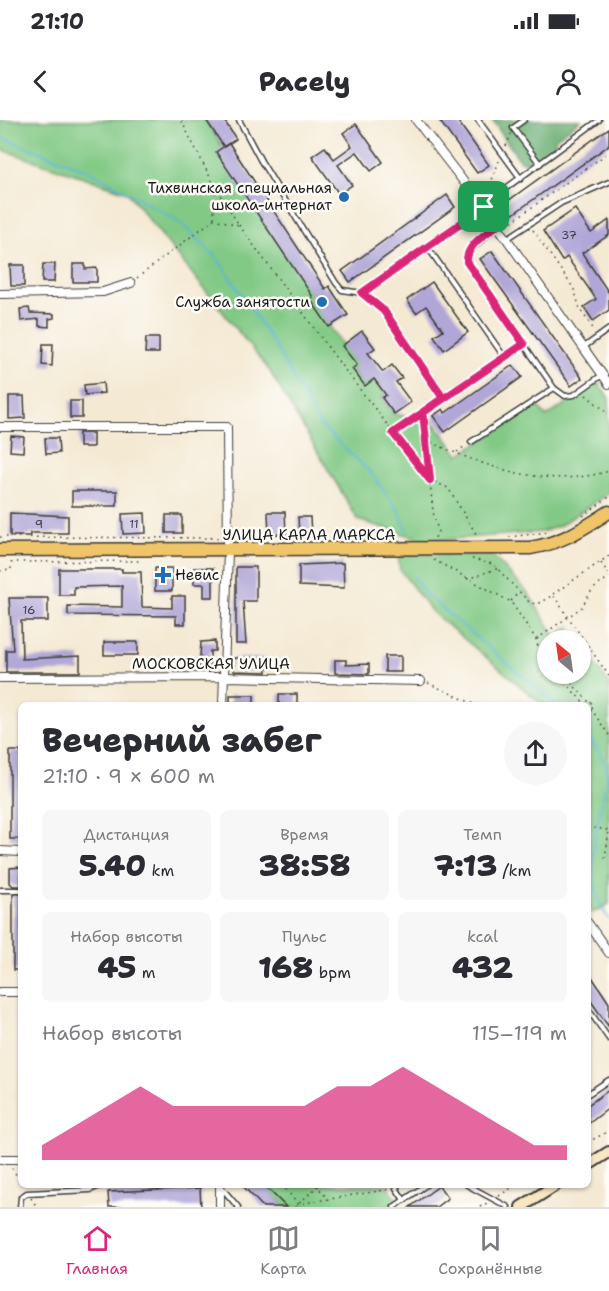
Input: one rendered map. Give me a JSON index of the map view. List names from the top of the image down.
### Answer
{
  "streets": {
    "main road": ["УЛИЦА КАРЛА МАРКСА"],
    "street": ["МОСКОВСКАЯ УЛИЦА"]
  },
  "places": {
    "other": ["Тихвинская специальная школа-интернат", "Служба занятости"],
    "health": ["Невис"]
  },
  "house_numbers": [
    "37",
    "9",
    "11",
    "16"
  ],
  "north": "top left",
  "page": {
    "status": "21:10",
    "header": "Pacely",
    "heading": ["Вечерний забег", "21:10 · 9 × 600 m"],
    "stats": [
      ["Дистанция", "5.40 km"],
      ["Время", "38:58"],
      ["Темп", "7:13 /km"],
      ["Набор высоты", "45 m"],
      ["Пульс", "168 bpm"],
      ["kcal", "432"]
    ],
    "chart": ["Набор высоты", "115–119 m"],
    "tabs": ["Главная", "Карта", "Сохранённые"]
  }
}
